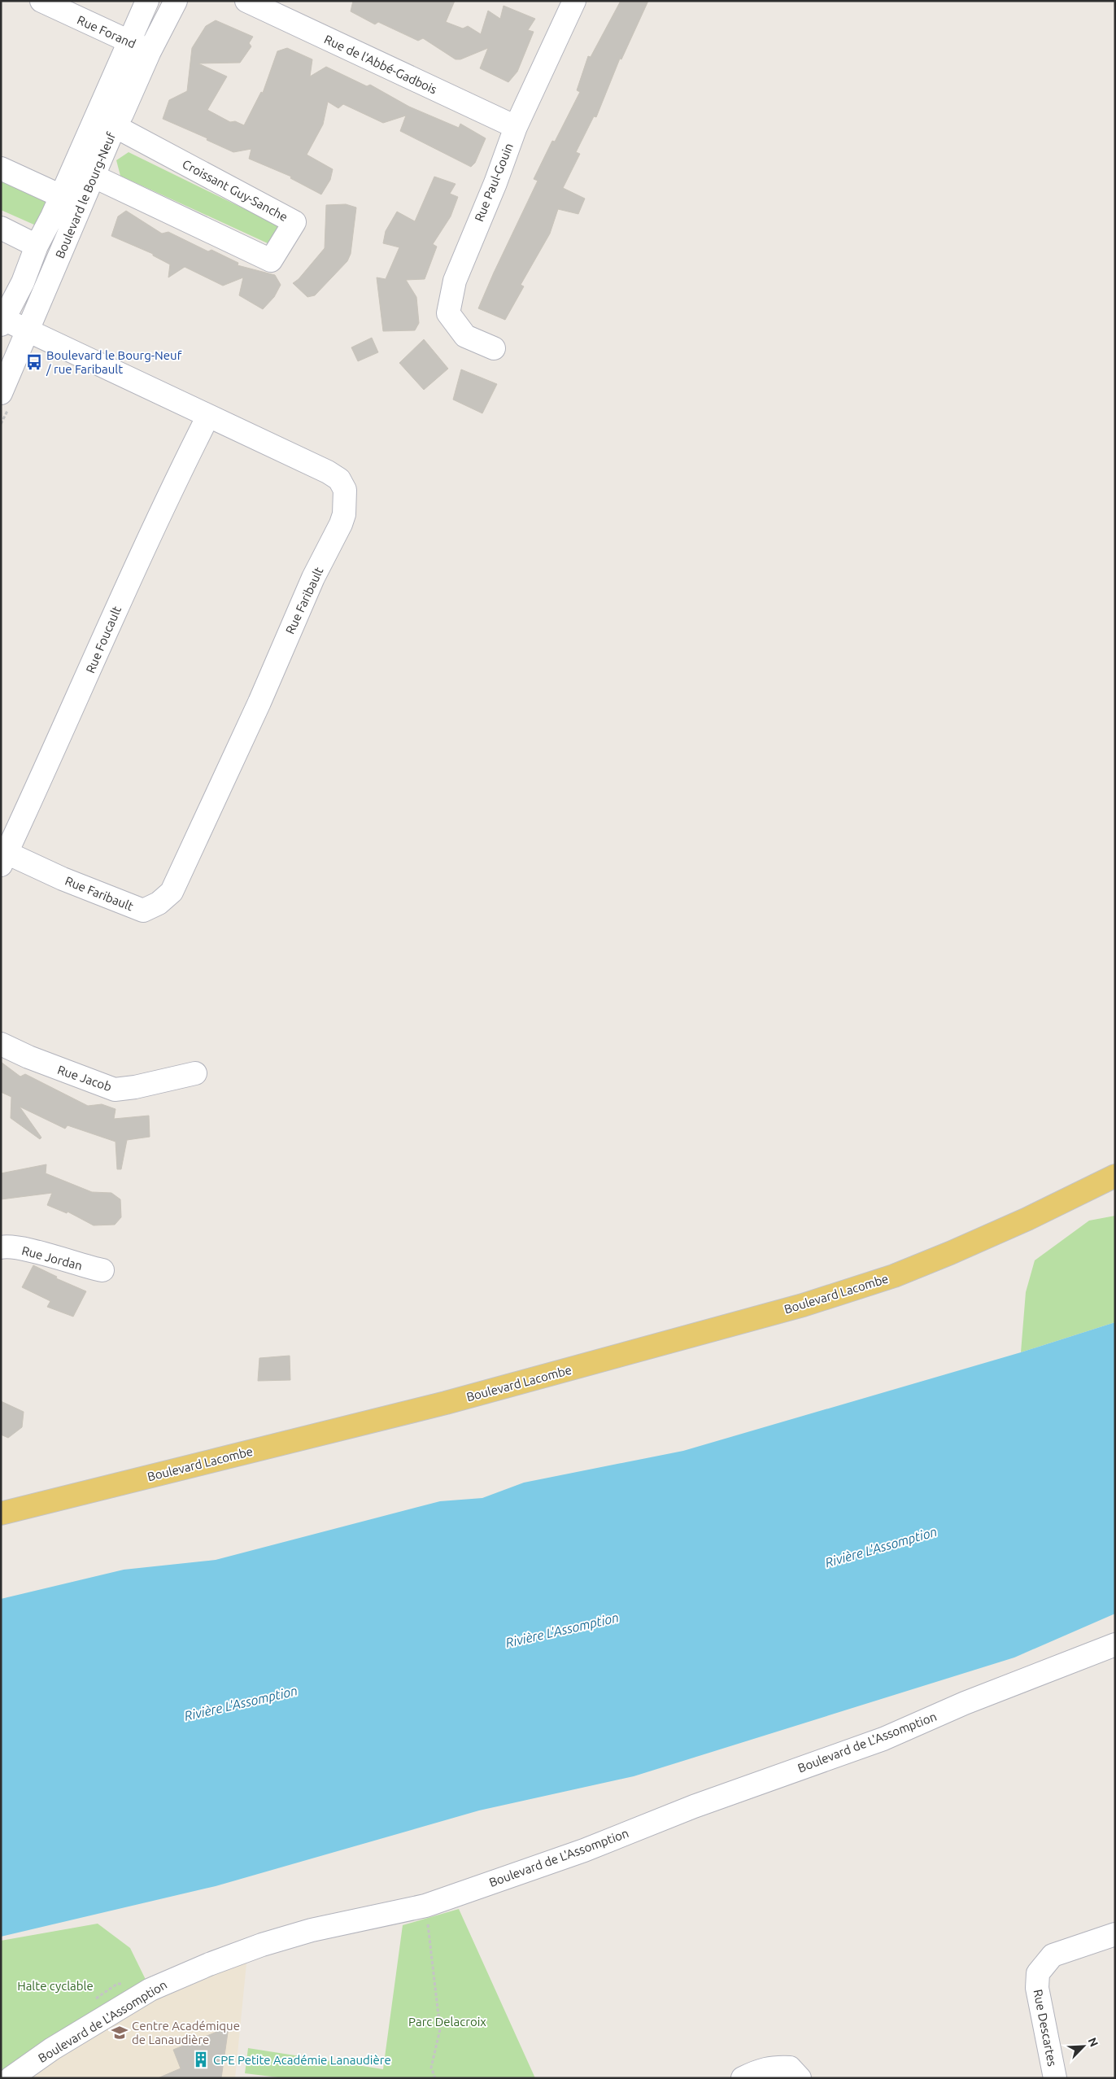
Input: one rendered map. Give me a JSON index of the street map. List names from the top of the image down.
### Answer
{
  "streets": {
    "main road": ["Boulevard Lacombe"],
    "street": [
      "Rue Forand",
      "Rue de l'Abbé-Gadbois",
      "Rue Paul-Gouin",
      "Croissant Guy-Sanche",
      "Boulevard le Bourg-Neuf",
      "Rue Faribault",
      "Rue Foucault",
      "Rue Jacob",
      "Rue Jordan",
      "Boulevard de L'Assomption",
      "Rue Descartes"
    ]
  },
  "crossings": [
    ["Rue Forand", "Boulevard le Bourg-Neuf"],
    ["Rue de l'Abbé-Gadbois", "Rue Paul-Gouin"],
    ["Croissant Guy-Sanche", "Boulevard le Bourg-Neuf"],
    ["Boulevard le Bourg-Neuf", "Rue Faribault"],
    ["Rue Faribault", "Rue Foucault"]
  ],
  "water": ["Rivière L'Assomption"],
  "parks": ["Halte cyclable", "Parc Delacroix"],
  "places": {
    "bus stop": ["Boulevard le Bourg-Neuf / rue Faribault"],
    "school or university": ["Centre Académique de Lanaudière"],
    "building": ["CPE Petite Académie Lanaudière"]
  },
  "north": "top right"
}
